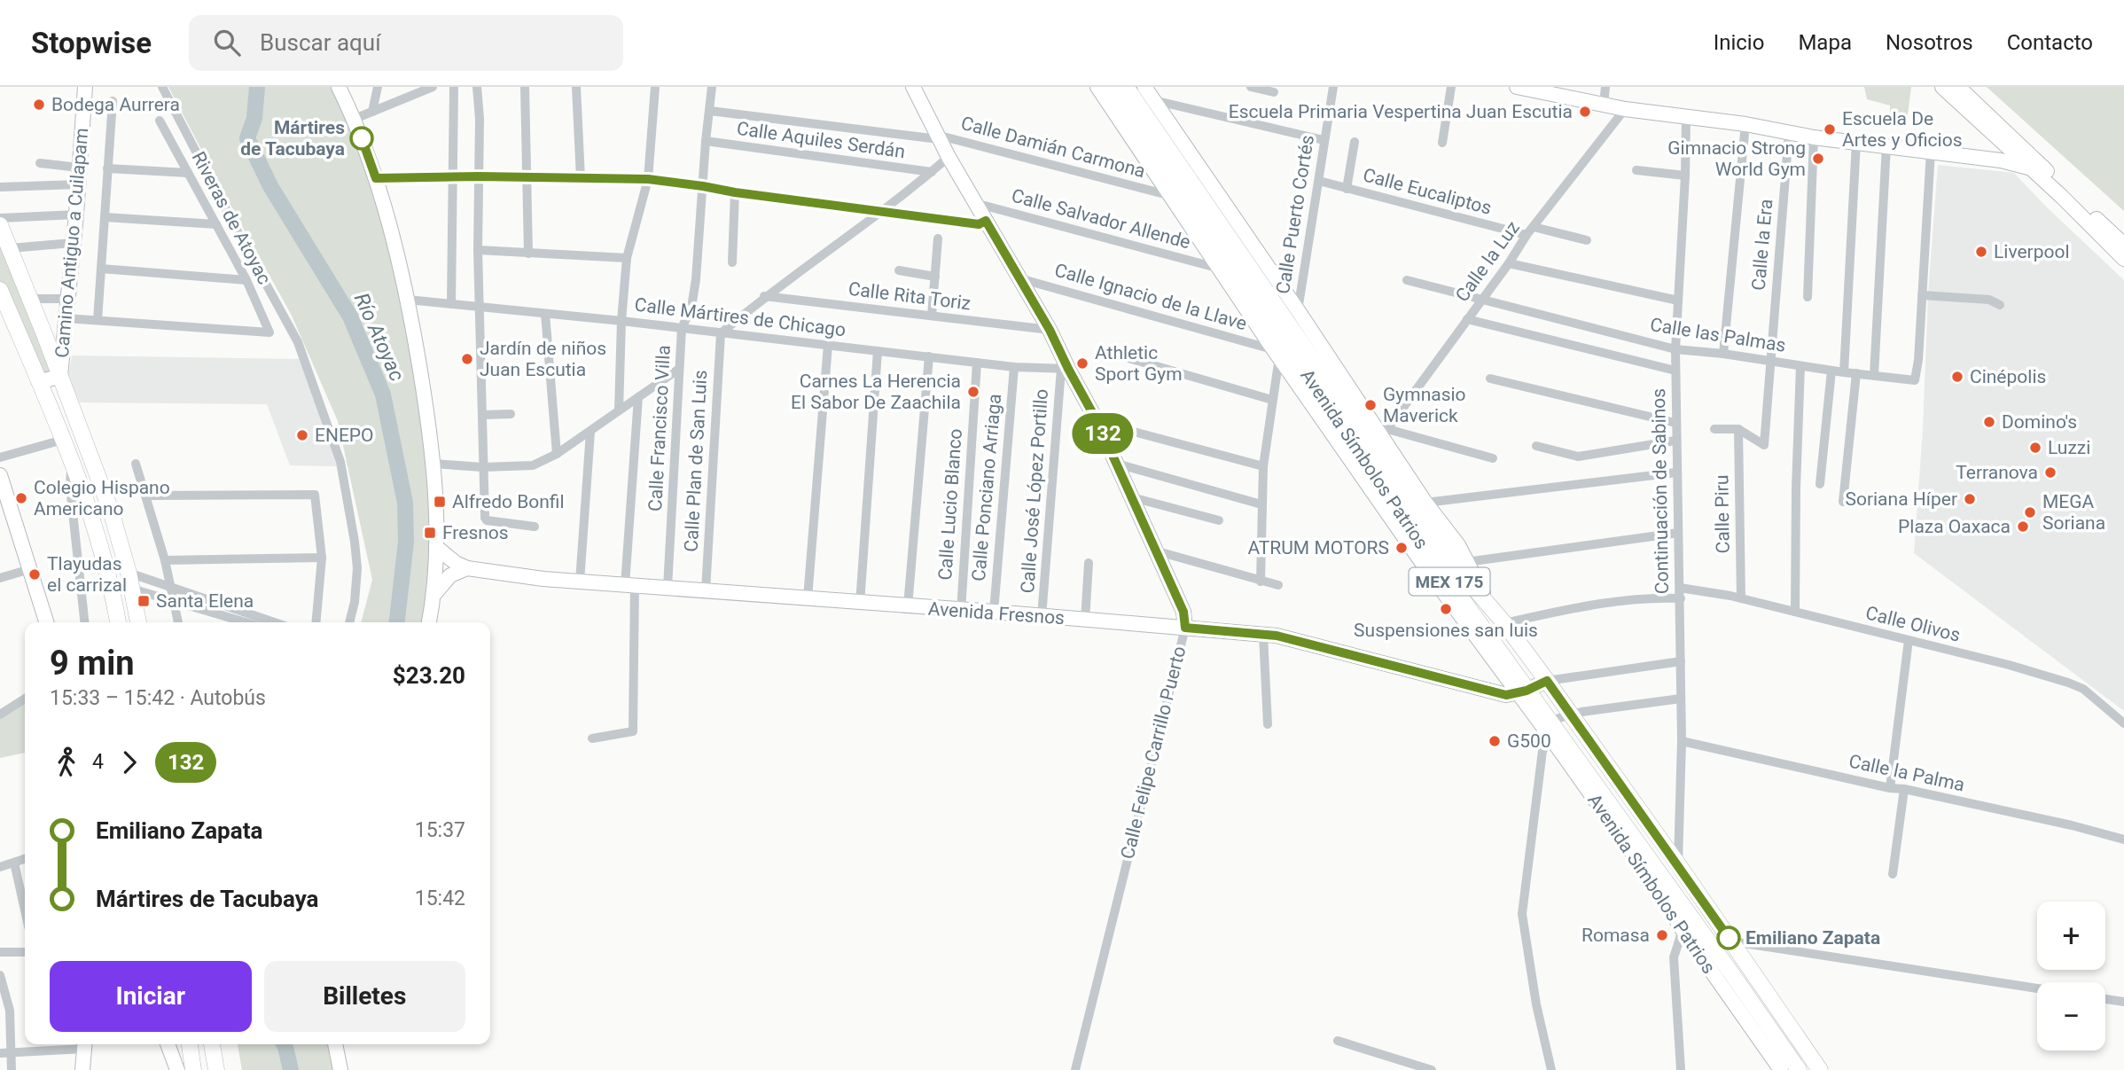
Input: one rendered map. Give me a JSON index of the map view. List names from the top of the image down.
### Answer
{
  "streets": {
    "main road": ["Avenida Símbolos Patrios", "MEX 175"],
    "street": [
      "Calle Aquiles Serdán",
      "Calle Damián Carmona",
      "Calle Eucaliptos",
      "Calle Puerto Cortés",
      "Riveras de Atoyac",
      "Calle Salvador Allende",
      "Camino Antiguo a Cuilapam",
      "Calle la Era",
      "Calle la Luz",
      "Calle Rita Toriz",
      "Calle Ignacio de la Llave",
      "Calle Mártires de Chicago",
      "Calle las Palmas",
      "Calle Francisco Villa",
      "Calle Plan de San Luis",
      "Calle Ponciano Arriaga",
      "Calle José López Portillo",
      "Continuación de Sabinos",
      "Calle Lucio Blanco",
      "Calle Piru",
      "Avenida Fresnos",
      "Calle Olivos",
      "Calle Felipe Carrillo Puerto",
      "Calle la Palma"
    ]
  },
  "crossings": [
    ["Calle Aquiles Serdán", "Calle Francisco Villa"],
    ["Calle Damián Carmona", "Calle Francisco Villa"],
    ["Calle Damián Carmona", "Avenida Símbolos Patrios"],
    ["Calle Damián Carmona", "Calle Felipe Carrillo Puerto"],
    ["Calle Eucaliptos", "Calle Puerto Cortés"],
    ["Calle Eucaliptos", "Calle la Luz"],
    ["Calle Puerto Cortés", "Avenida Símbolos Patrios"],
    ["Calle Salvador Allende", "Calle Francisco Villa"],
    ["Calle Salvador Allende", "Avenida Símbolos Patrios"],
    ["Calle Salvador Allende", "Calle Felipe Carrillo Puerto"],
    ["Calle la Era", "Calle las Palmas"],
    ["Calle la Era", "Calle Piru"],
    ["Calle la Luz", "Calle las Palmas"],
    ["Calle la Luz", "Avenida Símbolos Patrios"],
    ["Calle Rita Toriz", "Calle Felipe Carrillo Puerto"],
    ["Calle Ignacio de la Llave", "Avenida Símbolos Patrios"],
    ["Calle Ignacio de la Llave", "Calle Felipe Carrillo Puerto"],
    ["Calle Mártires de Chicago", "Calle Francisco Villa"],
    ["Calle Mártires de Chicago", "Calle Plan de San Luis"],
    ["Calle Mártires de Chicago", "Calle Ponciano Arriaga"],
    ["Calle Mártires de Chicago", "Calle José López Portillo"],
    ["Calle Mártires de Chicago", "Calle Lucio Blanco"],
    ["Calle Mártires de Chicago", "Calle Felipe Carrillo Puerto"],
    ["Calle las Palmas", "Continuación de Sabinos"],
    ["Calle Francisco Villa", "Avenida Fresnos"],
    ["Avenida Símbolos Patrios", "Continuación de Sabinos"],
    ["Avenida Símbolos Patrios", "Avenida Fresnos"],
    ["Calle Plan de San Luis", "Avenida Fresnos"],
    ["Calle Ponciano Arriaga", "Avenida Fresnos"],
    ["Calle José López Portillo", "Avenida Fresnos"],
    ["Calle José López Portillo", "Calle Felipe Carrillo Puerto"],
    ["Continuación de Sabinos", "Calle Olivos"],
    ["Continuación de Sabinos", "Calle la Palma"],
    ["Calle Lucio Blanco", "Avenida Fresnos"],
    ["Calle Piru", "Calle Olivos"],
    ["Avenida Fresnos", "Calle Felipe Carrillo Puerto"]
  ],
  "water": ["Río Atoyac"],
  "places": {
    "other": [
      "Bodega Aurrera",
      "Escuela Primaria Vespertina Juan Escutia",
      "Escuela De Artes y Oficios",
      "Mártires de Tacubaya",
      "Gimnacio Strong World Gym",
      "Liverpool",
      "Jardín de niños Juan Escutia",
      "Athletic Sport Gym",
      "Cinépolis",
      "Carnes La Herencia El Sabor De Zaachila",
      "Gymnasio Maverick",
      "Domino's",
      "ENEPO",
      "Luzzi",
      "Terranova",
      "Colegio Hispano Americano",
      "Soriana Híper",
      "MEGA Soriana",
      "Plaza Oaxaca",
      "ATRUM MOTORS",
      "Tlayudas el carrizal",
      "Suspensiones san luis",
      "G500",
      "Romasa",
      "Emiliano Zapata"
    ],
    "transit": ["Alfredo Bonfil", "Fresnos", "Santa Elena"]
  },
  "lines": ["bus line 132"],
  "page": {
    "header": "Stopwise",
    "search": "Buscar aquí",
    "nav": [
      "Inicio",
      "Mapa",
      "Nosotros",
      "Contacto"
    ],
    "on_map": "132",
    "heading": ["9 min", "15:33 – 15:42 · Autobús", "$23.20"],
    "legs": ["4", "132"],
    "list": [
      {
        "name": "Emiliano Zapata",
        "value": "15:37"
      },
      {
        "name": "Mártires de Tacubaya",
        "value": "15:42"
      }
    ],
    "map_buttons": ["+", "−"],
    "buttons": ["Iniciar", "Billetes"]
  }
}
